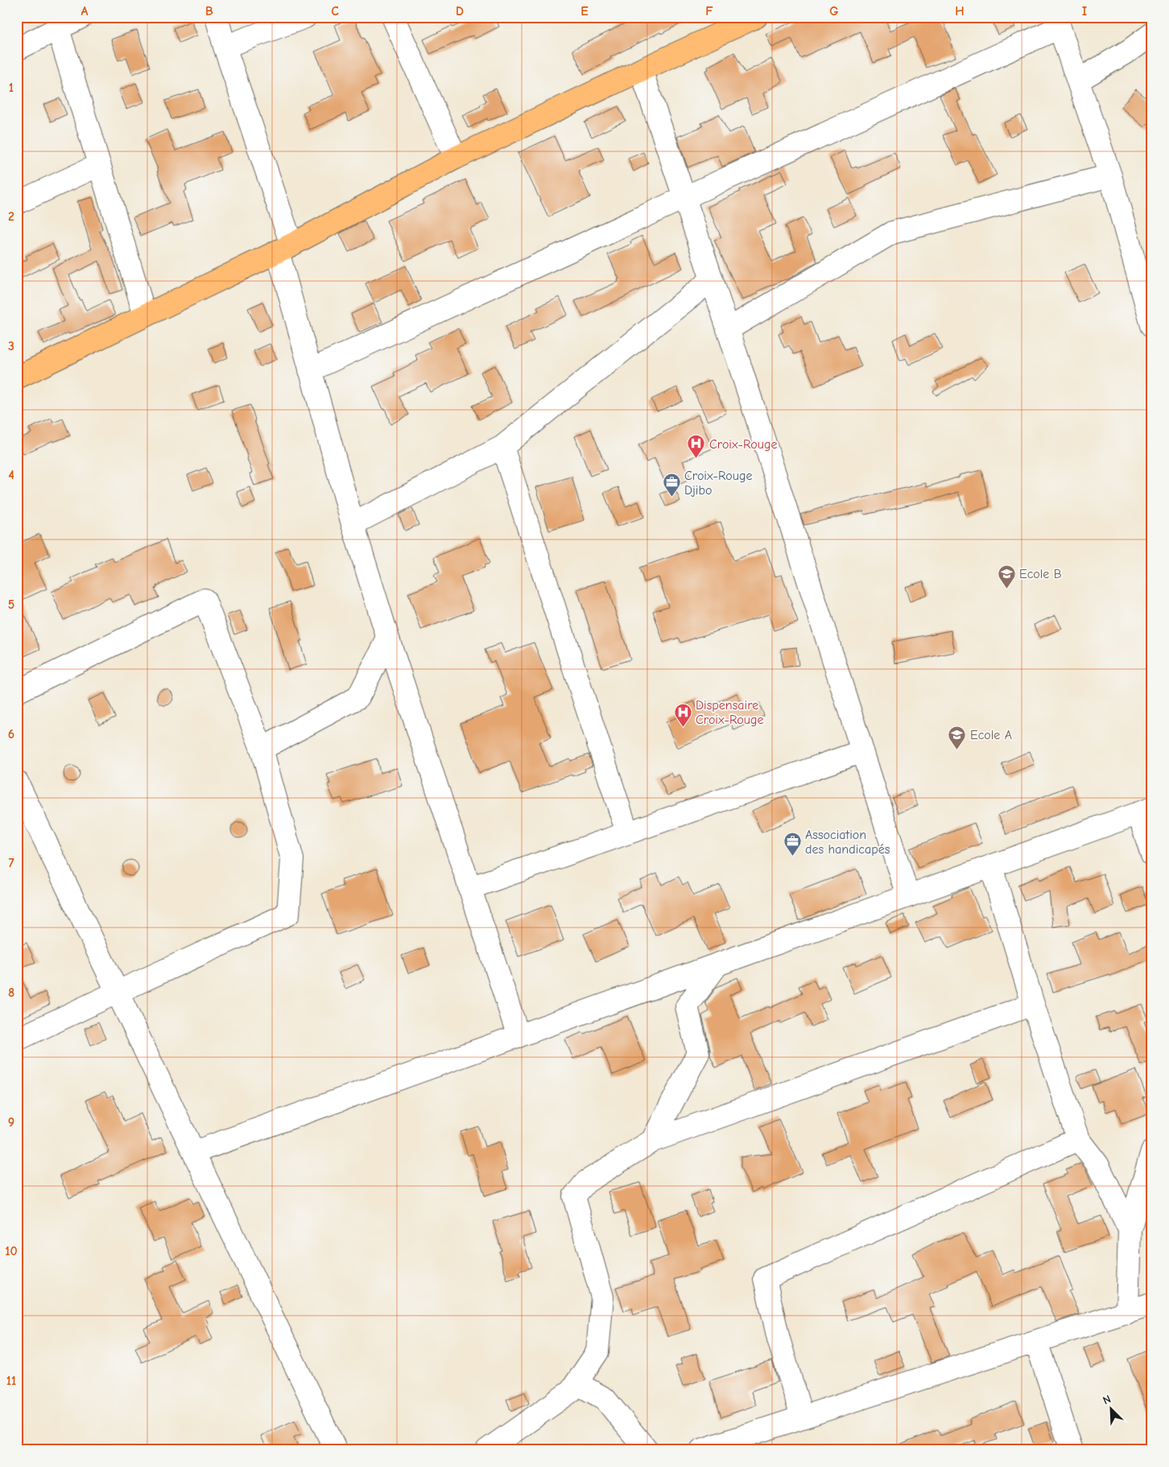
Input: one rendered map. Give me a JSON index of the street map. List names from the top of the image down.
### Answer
{
  "places": {
    "hospital": ["Croix-Rouge", "Dispensaire Croix-Rouge"],
    "office": ["Croix-Rouge Djibo", "Association des handicapés"],
    "school or university": ["Ecole B", "Ecole A"]
  },
  "north": "top left",
  "grid": {
    "columns": [
      "A",
      "B",
      "C",
      "D",
      "E",
      "F",
      "G",
      "H",
      "I"
    ],
    "rows": [
      "1",
      "2",
      "3",
      "4",
      "5",
      "6",
      "7",
      "8",
      "9",
      "10",
      "11"
    ]
  }
}
